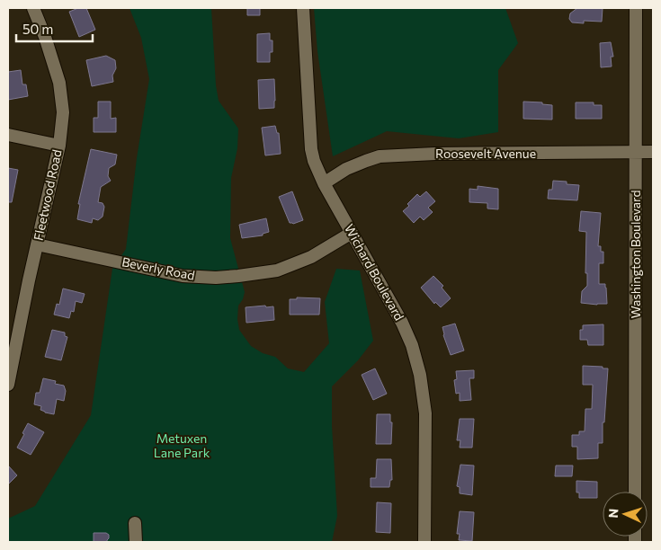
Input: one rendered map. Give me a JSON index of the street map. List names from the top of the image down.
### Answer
{
  "streets": {
    "street": [
      "Roosevelt Avenue",
      "Fleetwood Road",
      "Washington Boulevard",
      "Beverly Road",
      "Wichard Boulevard"
    ]
  },
  "crossings": [
    ["Roosevelt Avenue", "Washington Boulevard"],
    ["Roosevelt Avenue", "Wichard Boulevard"],
    ["Fleetwood Road", "Beverly Road"],
    ["Beverly Road", "Wichard Boulevard"]
  ],
  "parks": ["Metuxen Lane Park"],
  "scale_bar": "50 m",
  "north": "left"
}
